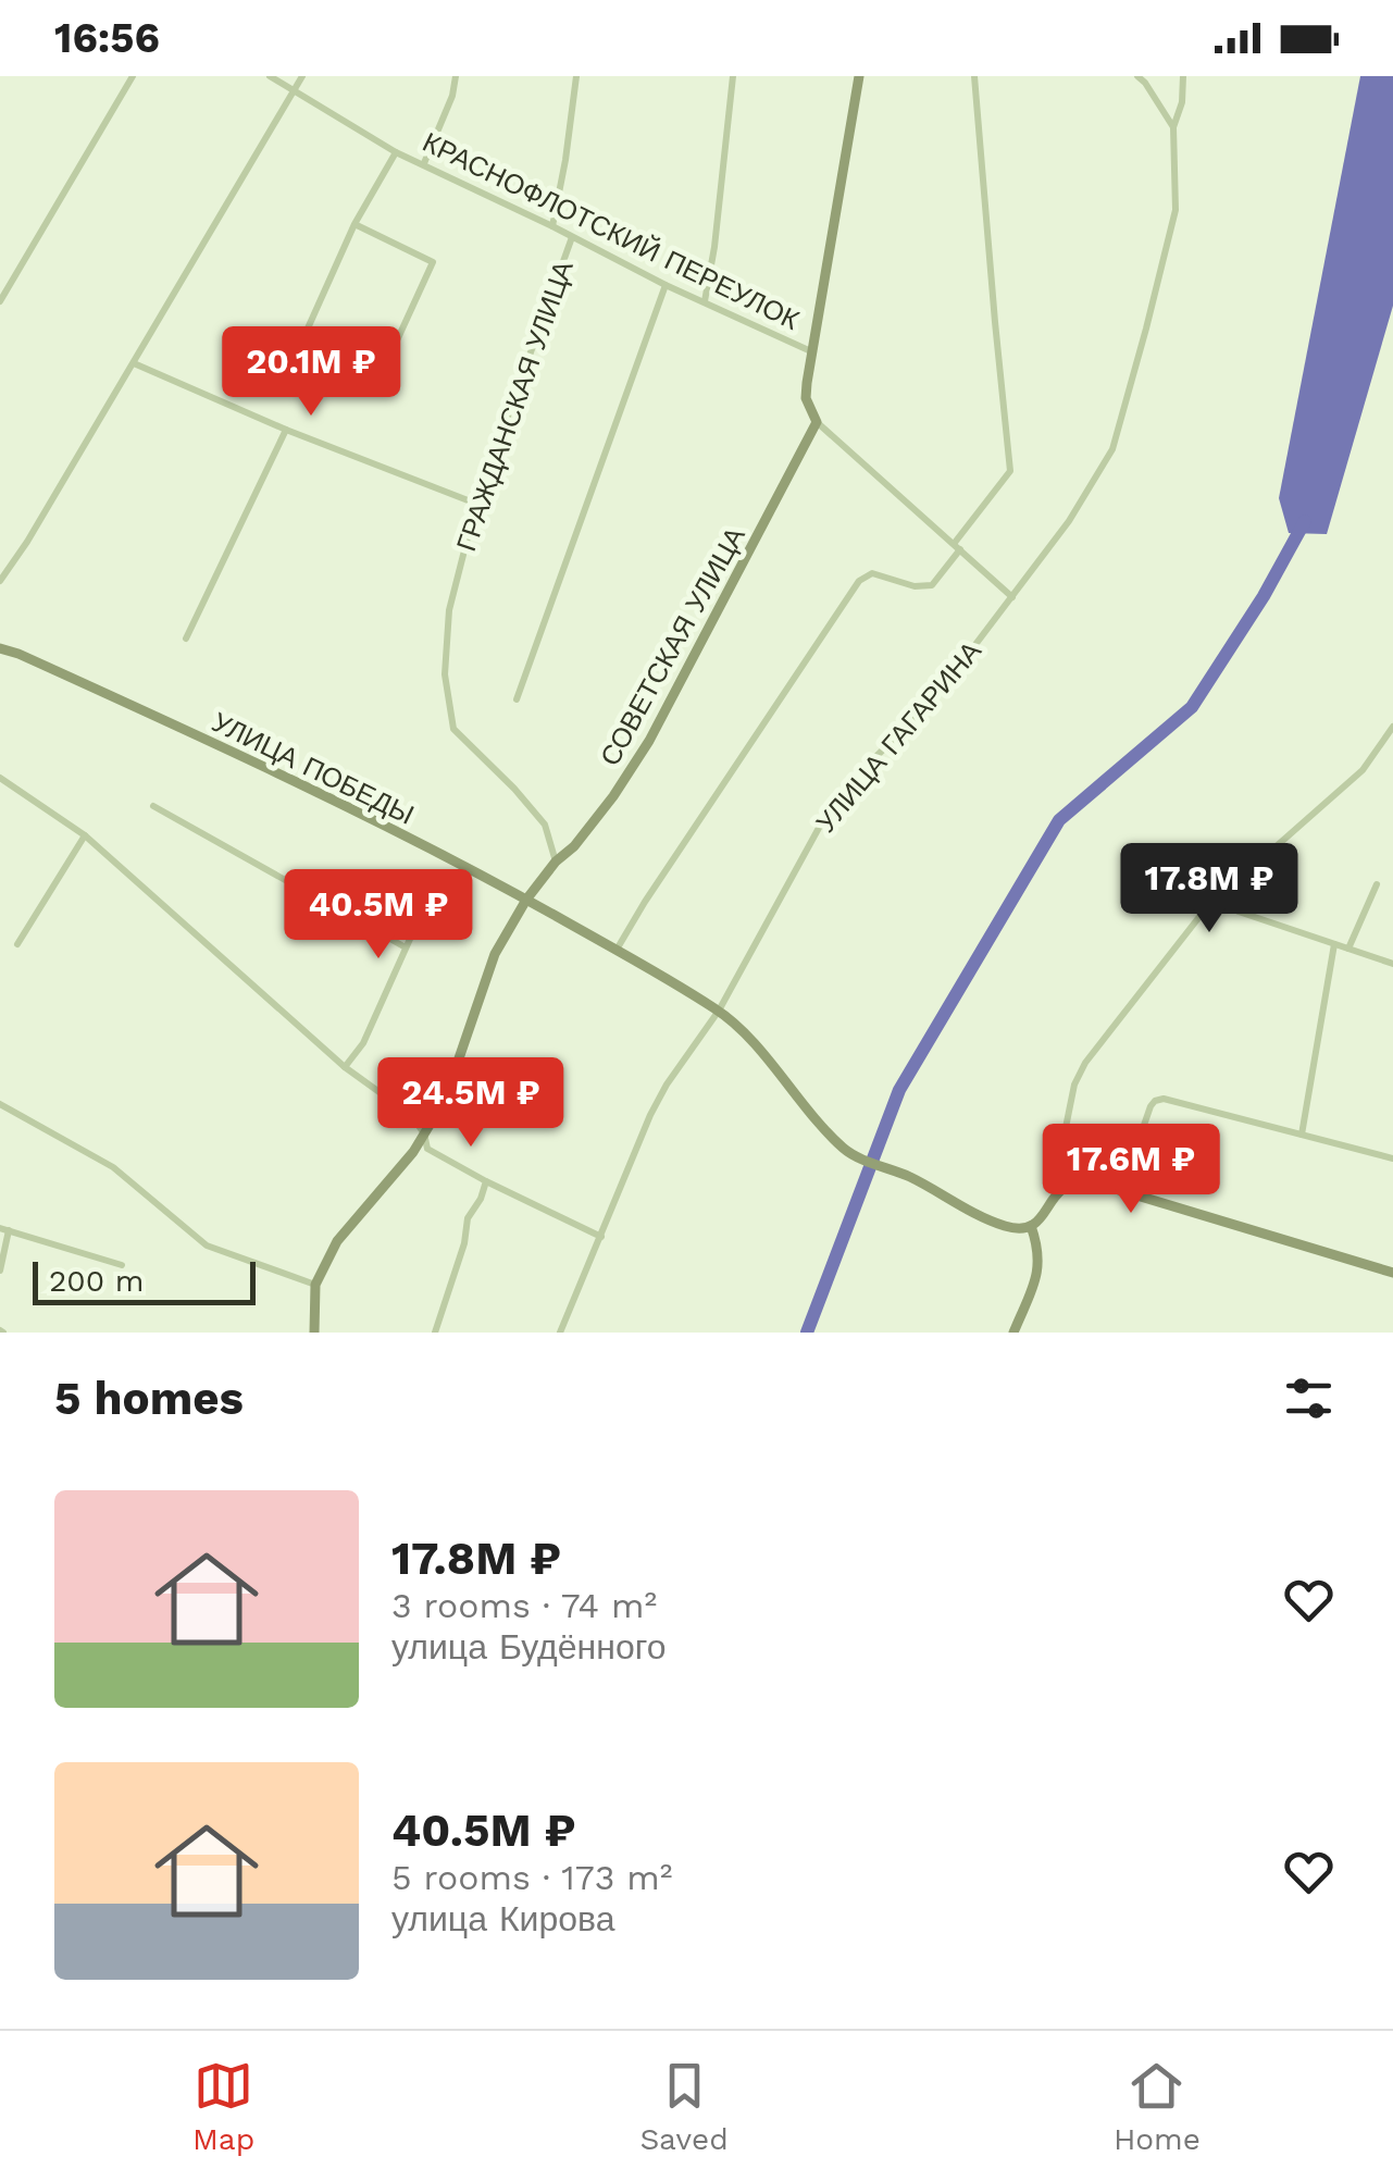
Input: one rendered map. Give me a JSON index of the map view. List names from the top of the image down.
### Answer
{
  "streets": {
    "street": [
      "КРАСНОФЛОТСКИЙ ПЕРЕУЛОК",
      "ГРАЖДАНСКАЯ УЛИЦА",
      "СОВЕТСКАЯ УЛИЦА",
      "УЛИЦА ГАГАРИНА",
      "УЛИЦА ПОБЕДЫ"
    ]
  },
  "crossings": [
    ["КРАСНОФЛОТСКИЙ ПЕРЕУЛОК", "ГРАЖДАНСКАЯ УЛИЦА"],
    ["КРАСНОФЛОТСКИЙ ПЕРЕУЛОК", "СОВЕТСКАЯ УЛИЦА"],
    ["ГРАЖДАНСКАЯ УЛИЦА", "СОВЕТСКАЯ УЛИЦА"],
    ["СОВЕТСКАЯ УЛИЦА", "УЛИЦА ПОБЕДЫ"],
    ["УЛИЦА ГАГАРИНА", "УЛИЦА ПОБЕДЫ"]
  ],
  "scale_bar": "200 m",
  "page": {
    "status": "16:56",
    "price": [
      "20.1M ₽",
      "17.8M ₽",
      "40.5M ₽",
      "24.5M ₽",
      "17.6M ₽"
    ],
    "scale": "200 m",
    "heading": "5 homes",
    "list": [
      {
        "name": "17.8M ₽",
        "note": "3 rooms · 74 m² · улица Будённого"
      },
      {
        "name": "40.5M ₽",
        "note": "5 rooms · 173 m² · улица Кирова"
      }
    ],
    "tabs": ["Map", "Saved", "Home"]
  }
}
